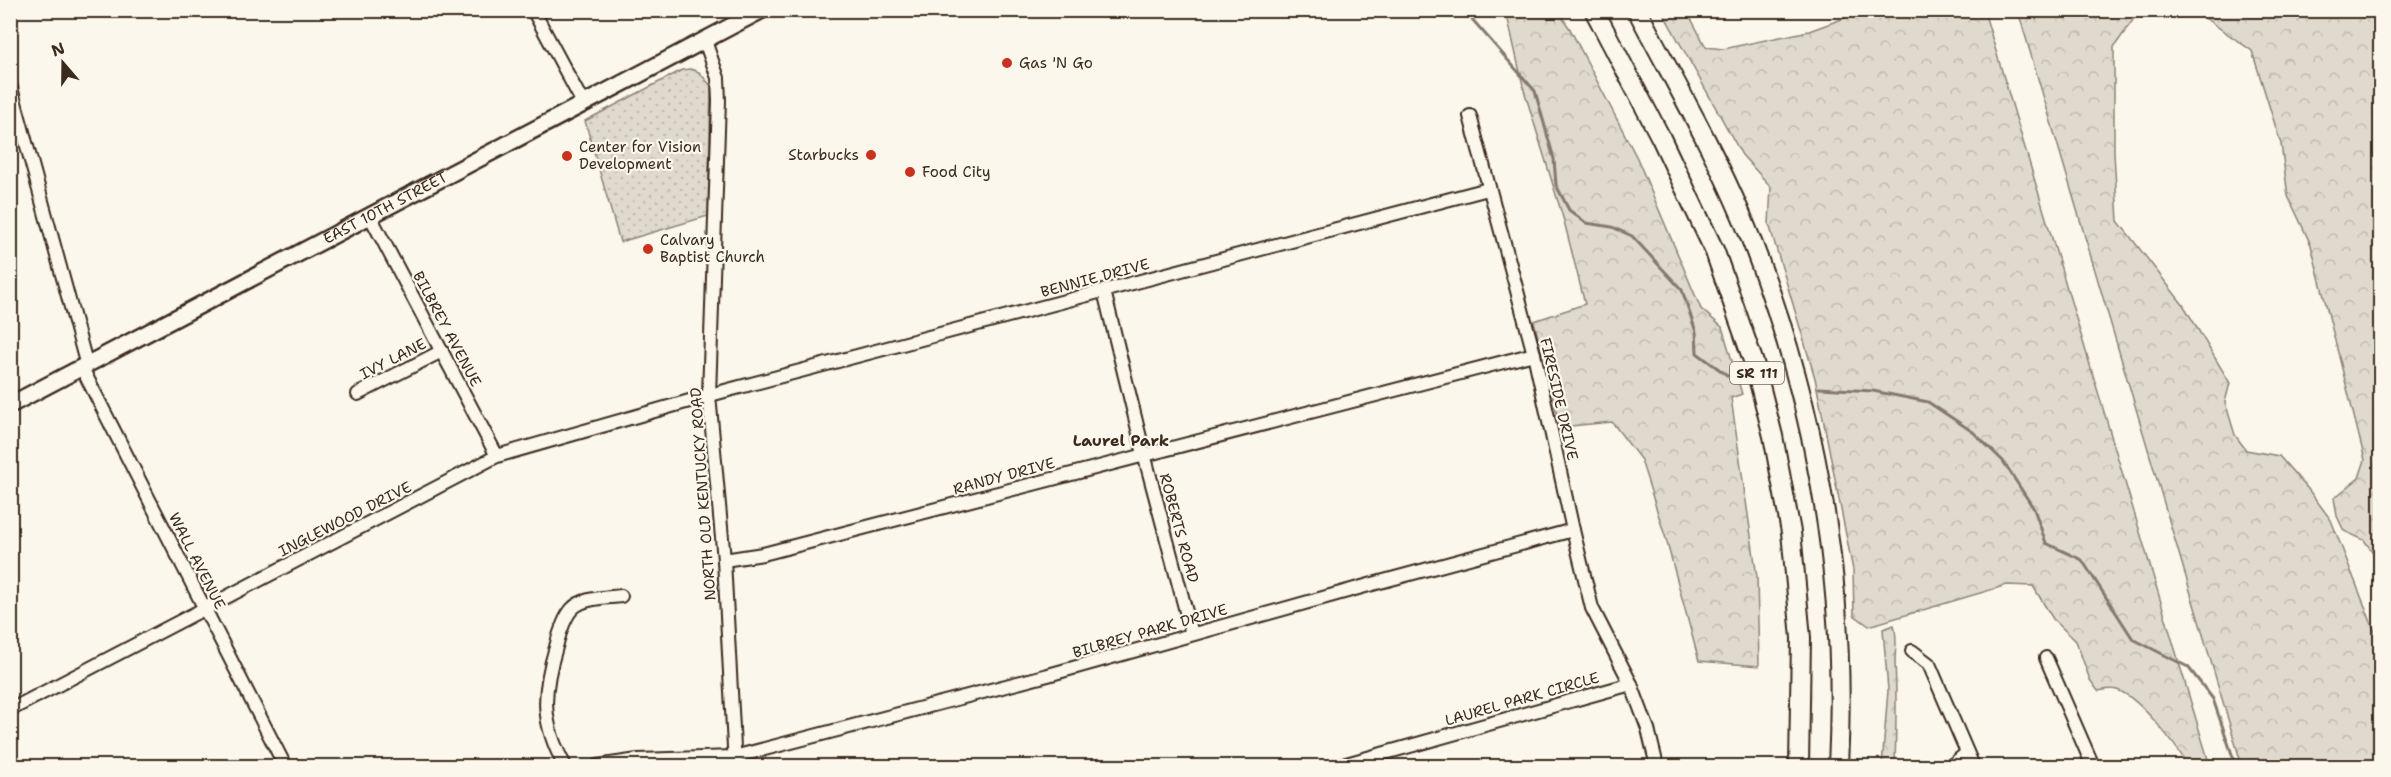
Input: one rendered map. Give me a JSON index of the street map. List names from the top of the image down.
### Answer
{
  "streets": {
    "highway": ["SR 111"],
    "main road": ["EAST 10TH STREET"],
    "street": [
      "BENNIE DRIVE",
      "BILBREY AVENUE",
      "IVY LANE",
      "FIRESIDE DRIVE",
      "RANDY DRIVE",
      "NORTH OLD KENTUCKY ROAD",
      "INGLEWOOD DRIVE",
      "ROBERTS ROAD",
      "WALL AVENUE",
      "BILBREY PARK DRIVE",
      "LAUREL PARK CIRCLE"
    ]
  },
  "crossings": [
    ["EAST 10TH STREET", "BILBREY AVENUE"],
    ["EAST 10TH STREET", "NORTH OLD KENTUCKY ROAD"],
    ["EAST 10TH STREET", "WALL AVENUE"],
    ["BENNIE DRIVE", "FIRESIDE DRIVE"],
    ["BENNIE DRIVE", "NORTH OLD KENTUCKY ROAD"],
    ["BENNIE DRIVE", "INGLEWOOD DRIVE"],
    ["BENNIE DRIVE", "ROBERTS ROAD"],
    ["BILBREY AVENUE", "IVY LANE"],
    ["BILBREY AVENUE", "INGLEWOOD DRIVE"],
    ["FIRESIDE DRIVE", "RANDY DRIVE"],
    ["FIRESIDE DRIVE", "BILBREY PARK DRIVE"],
    ["FIRESIDE DRIVE", "LAUREL PARK CIRCLE"],
    ["RANDY DRIVE", "NORTH OLD KENTUCKY ROAD"],
    ["RANDY DRIVE", "ROBERTS ROAD"],
    ["NORTH OLD KENTUCKY ROAD", "INGLEWOOD DRIVE"],
    ["NORTH OLD KENTUCKY ROAD", "BILBREY PARK DRIVE"],
    ["INGLEWOOD DRIVE", "WALL AVENUE"],
    ["ROBERTS ROAD", "BILBREY PARK DRIVE"]
  ],
  "districts": ["Laurel Park"],
  "places": [
    "Gas 'N Go",
    "Starbucks",
    "Center for Vision Development",
    "Food City",
    "Calvary Baptist Church"
  ],
  "north": "top"
}
